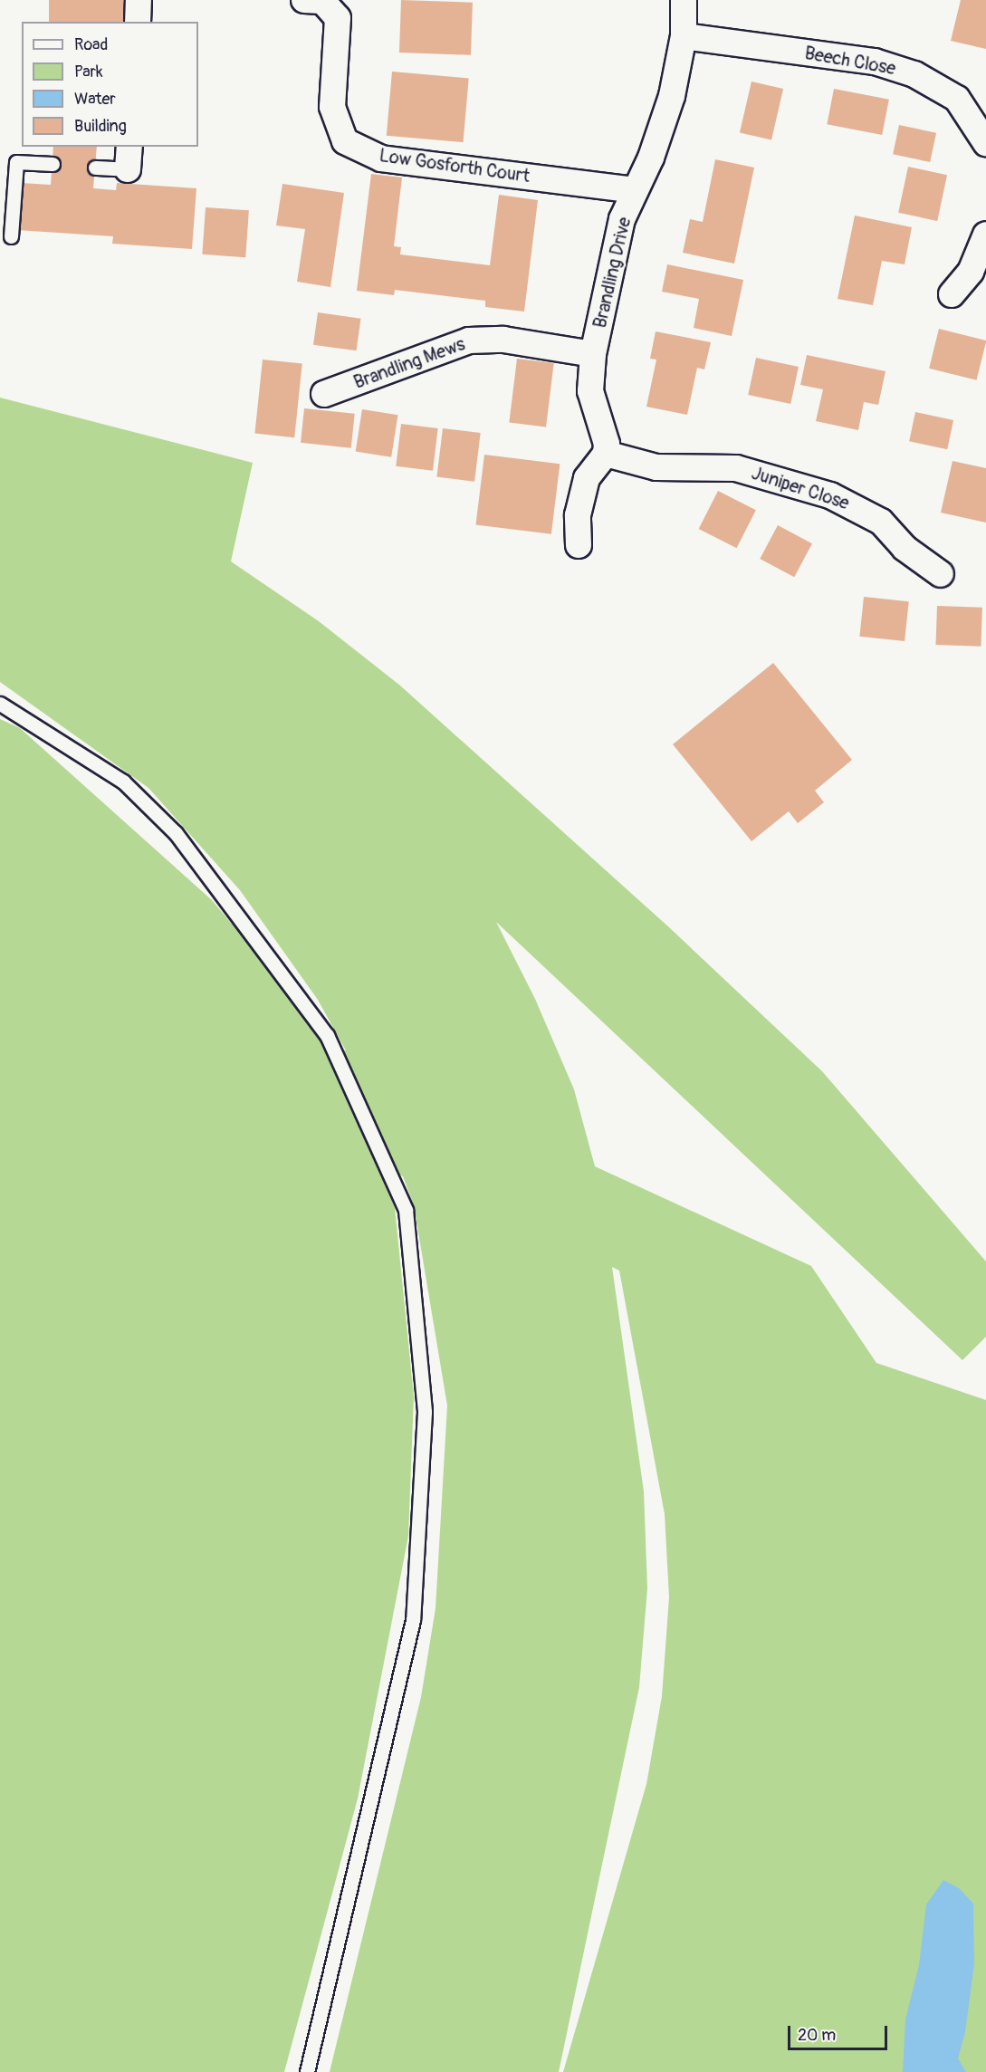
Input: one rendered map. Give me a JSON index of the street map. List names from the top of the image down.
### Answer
{
  "streets": {
    "street": [
      "Beech Close",
      "Low Gosforth Court",
      "Brandling Drive",
      "Brandling Mews",
      "Juniper Close"
    ]
  },
  "crossings": [
    ["Beech Close", "Brandling Drive"],
    ["Low Gosforth Court", "Brandling Drive"],
    ["Brandling Drive", "Brandling Mews"],
    ["Brandling Drive", "Juniper Close"]
  ],
  "legend": [
    "Road",
    "Park",
    "Water",
    "Building"
  ],
  "scale_bar": "20 m"
}
